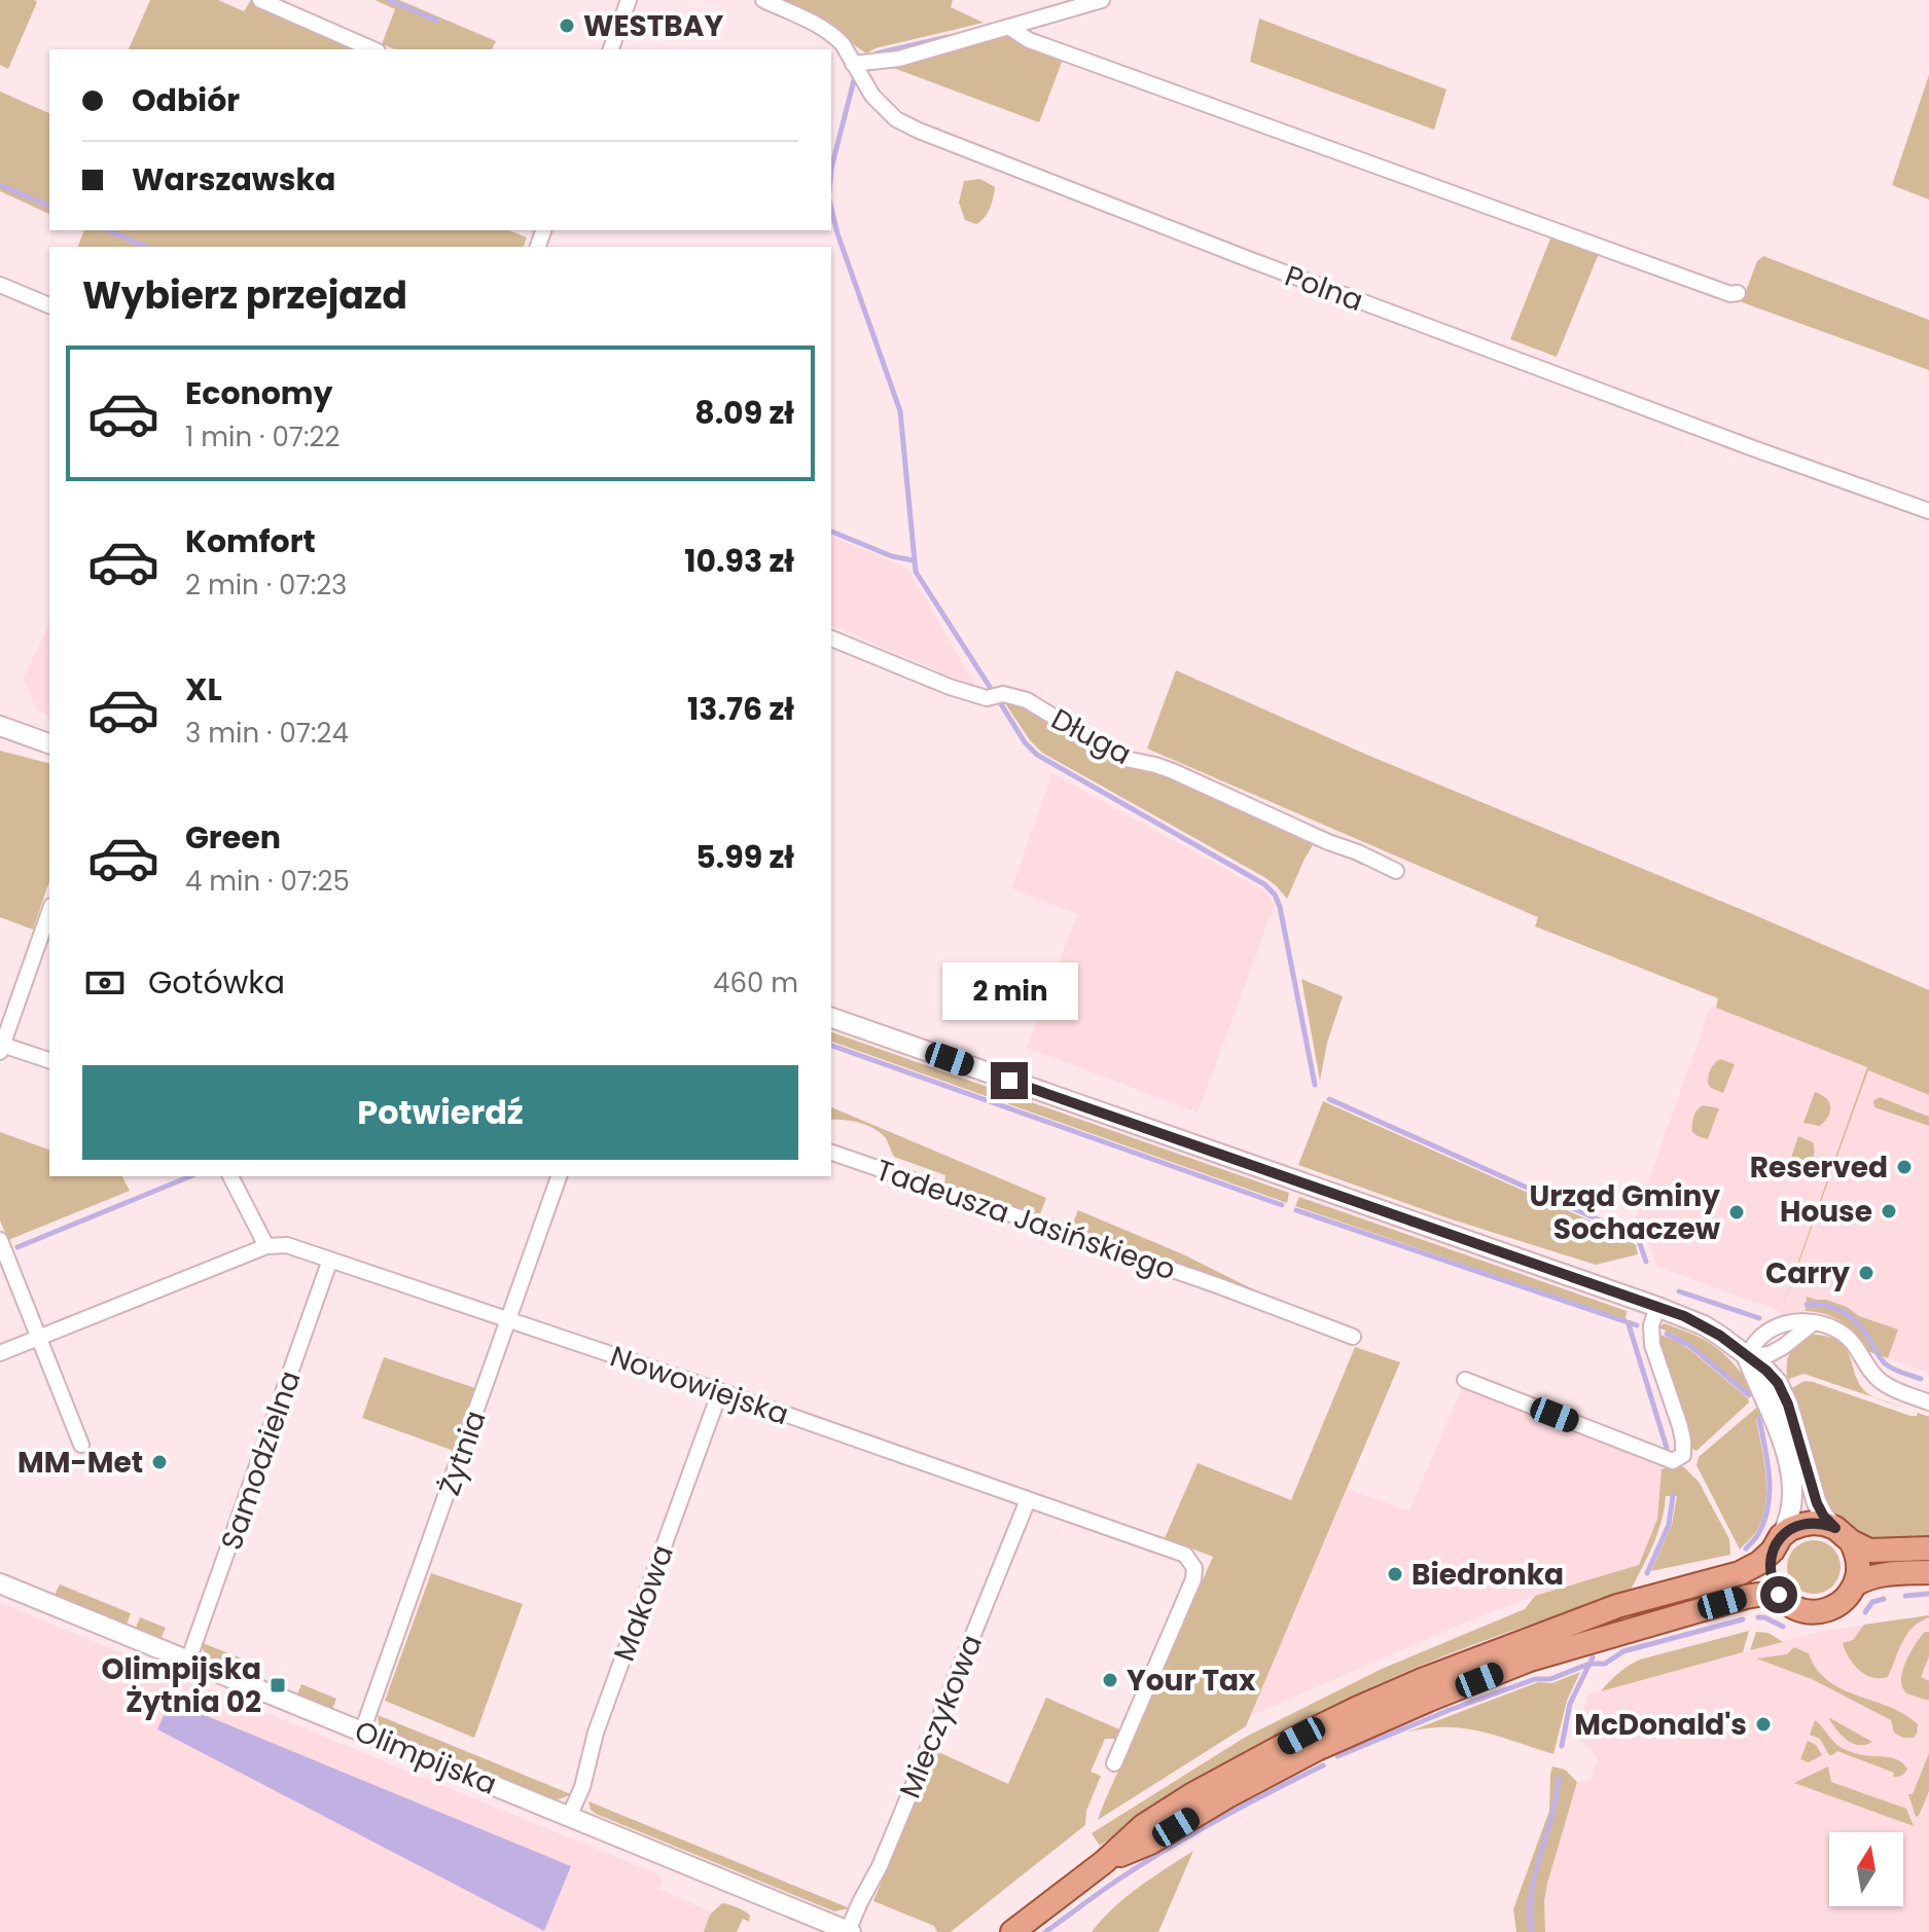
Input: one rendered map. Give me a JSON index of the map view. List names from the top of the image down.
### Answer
{
  "streets": {
    "street": [
      "Polna",
      "Długa",
      "Tadeusza Jasińskiego",
      "Nowowiejska",
      "Żytnia",
      "Samodzielna",
      "Makowa",
      "Mieczykowa",
      "Olimpijska"
    ]
  },
  "crossings": [
    ["Nowowiejska", "Żytnia"],
    ["Nowowiejska", "Samodzielna"],
    ["Nowowiejska", "Makowa"],
    ["Nowowiejska", "Mieczykowa"],
    ["Żytnia", "Olimpijska"],
    ["Samodzielna", "Olimpijska"],
    ["Makowa", "Olimpijska"],
    ["Mieczykowa", "Olimpijska"]
  ],
  "places": {
    "other": [
      "WESTBAY",
      "Reserved",
      "House",
      "Urząd Gminy Sochaczew",
      "Carry",
      "MM-Met",
      "Biedronka",
      "Your Tax",
      "McDonald's"
    ],
    "transit": ["Olimpijska Żytnia 02"]
  },
  "north": "top",
  "page": {
    "banner": ["Odbiór", "Warszawska"],
    "heading": "Wybierz przejazd",
    "list": [
      {
        "name": "Economy",
        "note": "1 min · 07:22",
        "value": "8.09 zł"
      },
      {
        "name": "Komfort",
        "note": "2 min · 07:23",
        "value": "10.93 zł"
      },
      {
        "name": "XL",
        "note": "3 min · 07:24",
        "value": "13.76 zł"
      },
      {
        "name": "Green",
        "note": "4 min · 07:25",
        "value": "5.99 zł"
      }
    ],
    "pay": ["Gotówka", "460 m"],
    "bubble": "2 min",
    "buttons": "Potwierdź"
  }
}
